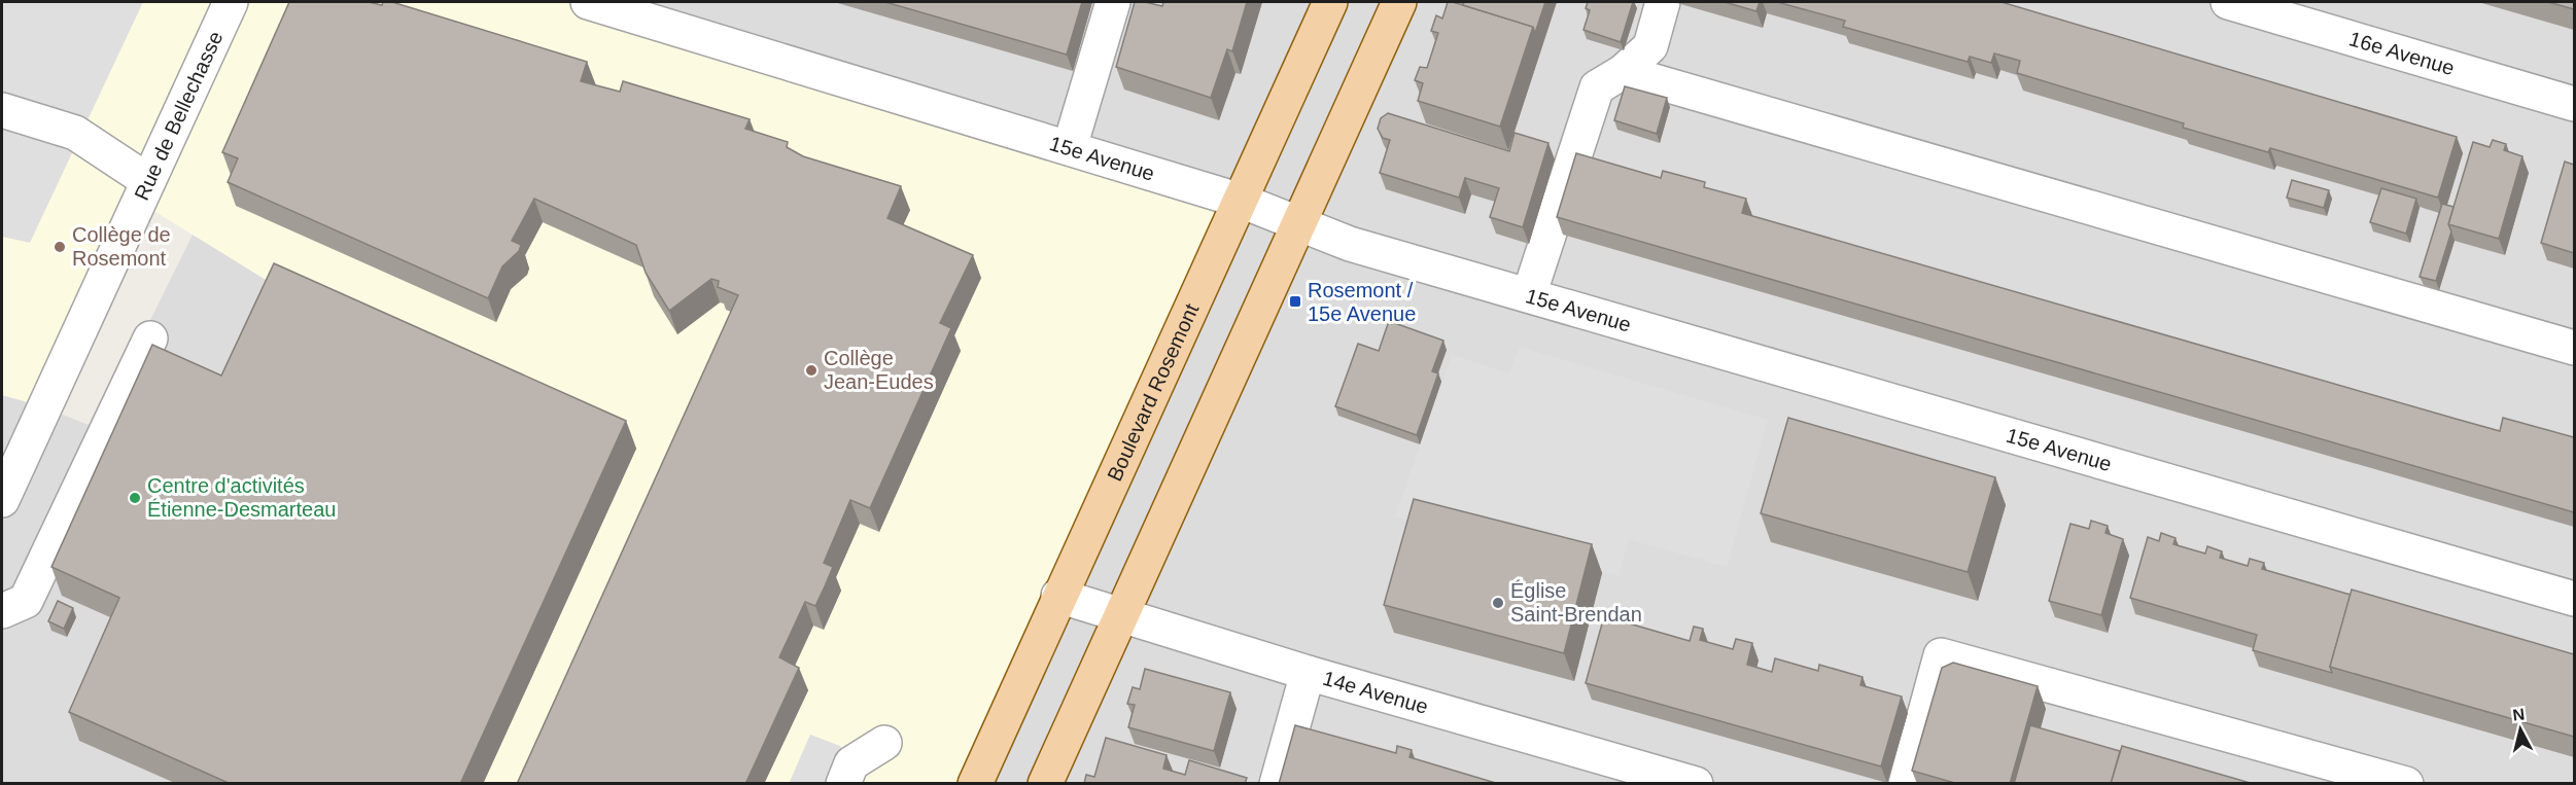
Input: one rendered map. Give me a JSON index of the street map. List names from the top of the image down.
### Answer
{
  "streets": {
    "main road": ["Boulevard Rosemont"],
    "street": [
      "16e Avenue",
      "Rue de Bellechasse",
      "15e Avenue",
      "14e Avenue"
    ]
  },
  "crossings": [
    ["15e Avenue", "Boulevard Rosemont"],
    ["Boulevard Rosemont", "14e Avenue"]
  ],
  "places": {
    "other": [
      "Collège de Rosemont",
      "Collège Jean-Eudes",
      "Centre d'activités Étienne-Desmarteau",
      "Église Saint-Brendan"
    ],
    "transit": ["Rosemont / 15e Avenue"]
  },
  "north": "top"
}
